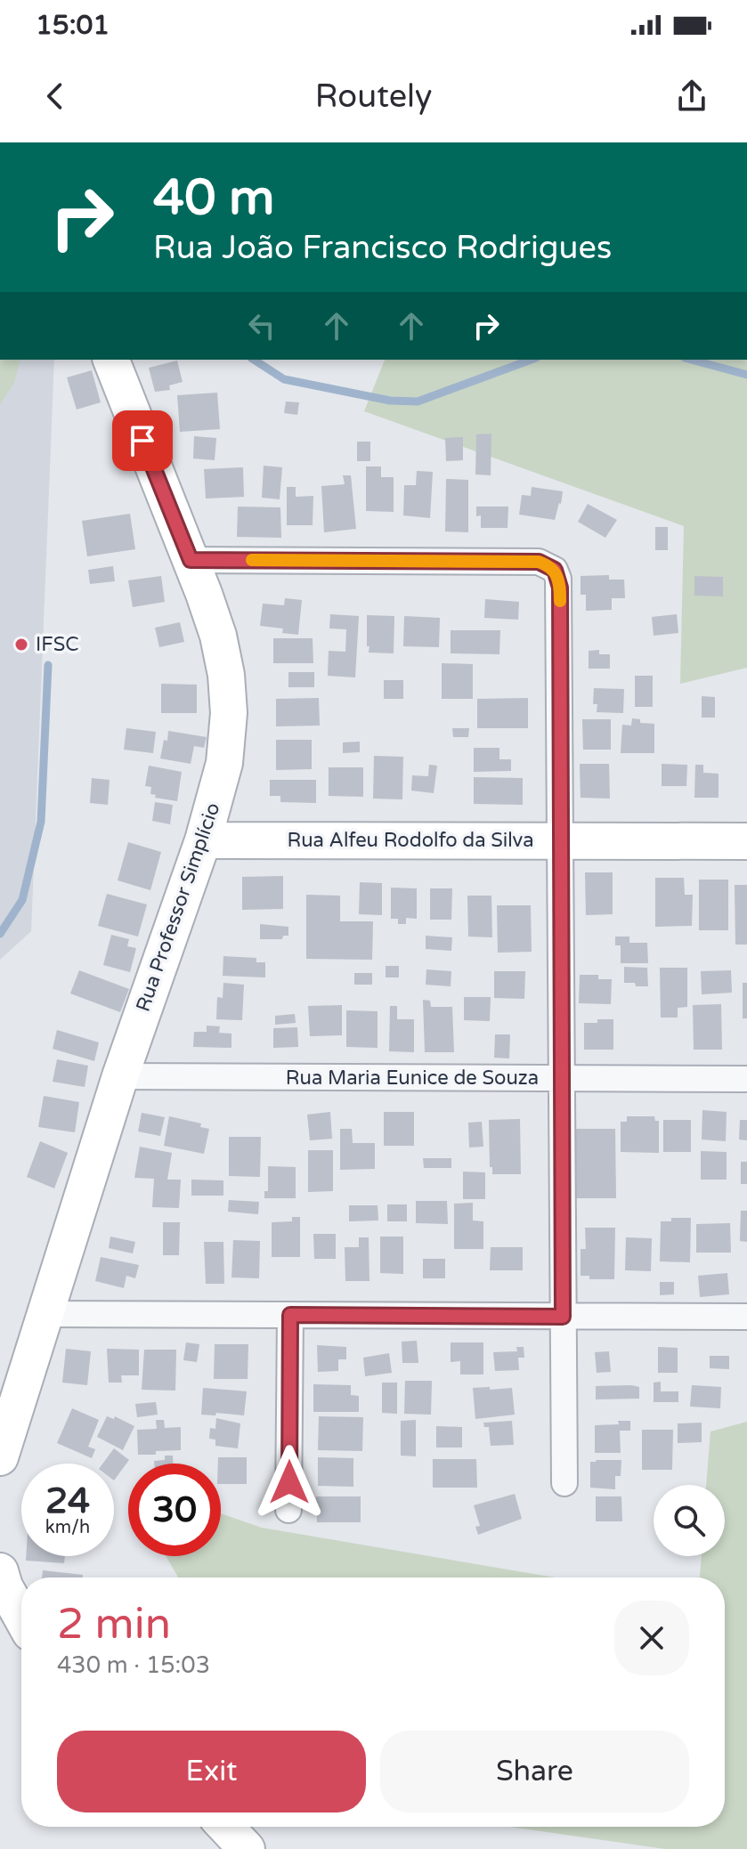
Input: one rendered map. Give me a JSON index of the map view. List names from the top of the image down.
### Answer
{
  "streets": {
    "street": ["Rua Alfeu Rodolfo da Silva", "Rua Professor Simplício", "Rua Maria Eunice de Souza"]
  },
  "crossings": [
    ["Rua Alfeu Rodolfo da Silva", "Rua Professor Simplício"],
    ["Rua Professor Simplício", "Rua Maria Eunice de Souza"]
  ],
  "places": ["IFSC"],
  "page": {
    "status": "15:01",
    "header": "Routely",
    "turn": ["40 m", "Rua João Francisco Rodrigues"],
    "speed": "24 km/h",
    "limit": "30",
    "heading": ["2 min", "430 m · 15:03"],
    "buttons": ["Exit", "Share"]
  }
}
